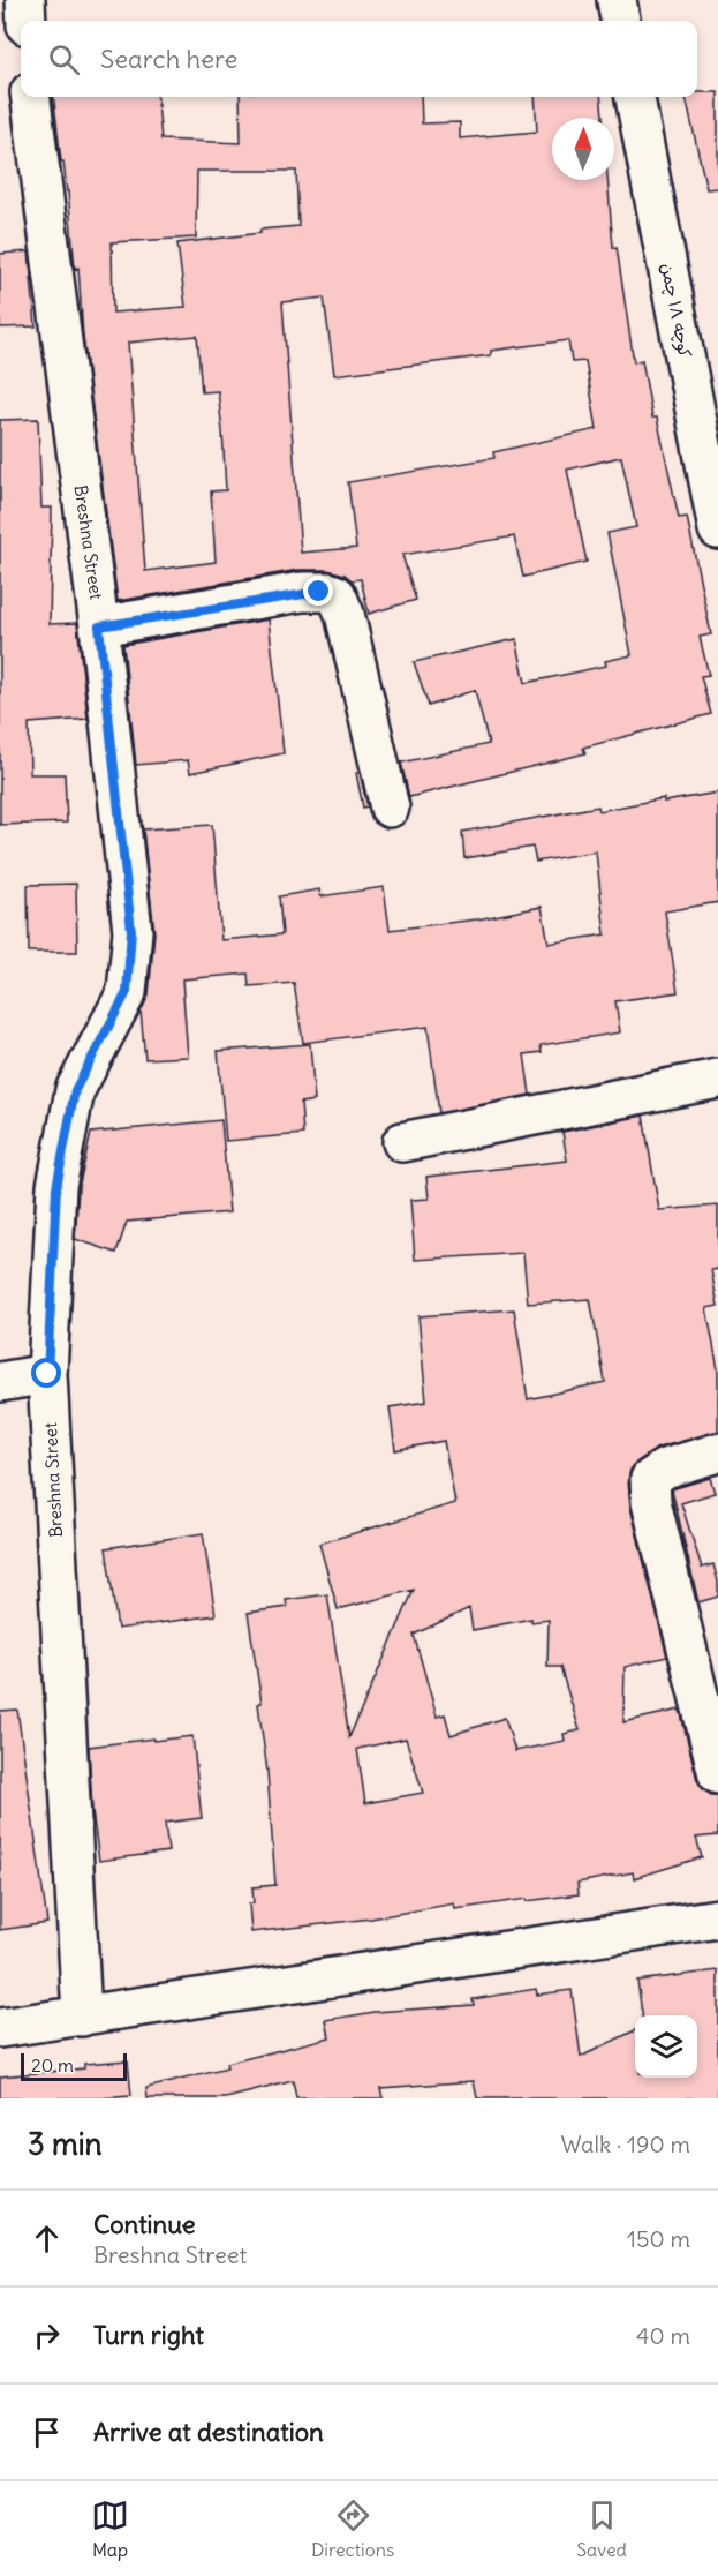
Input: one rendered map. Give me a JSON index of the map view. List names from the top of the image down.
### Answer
{
  "streets": {
    "street": ["كوچه ١٨ چمن", "Breshna Street"]
  },
  "scale_bar": "20 m",
  "north": "top",
  "page": {
    "search": "Search here",
    "scale": "20 m",
    "heading": ["3 min", "Walk · 190 m"],
    "list": [
      ["Continue", "Breshna Street", "150 m"],
      ["Turn right", "40 m"],
      "Arrive at destination"
    ],
    "nav": ["Map", "Directions", "Saved"]
  }
}
